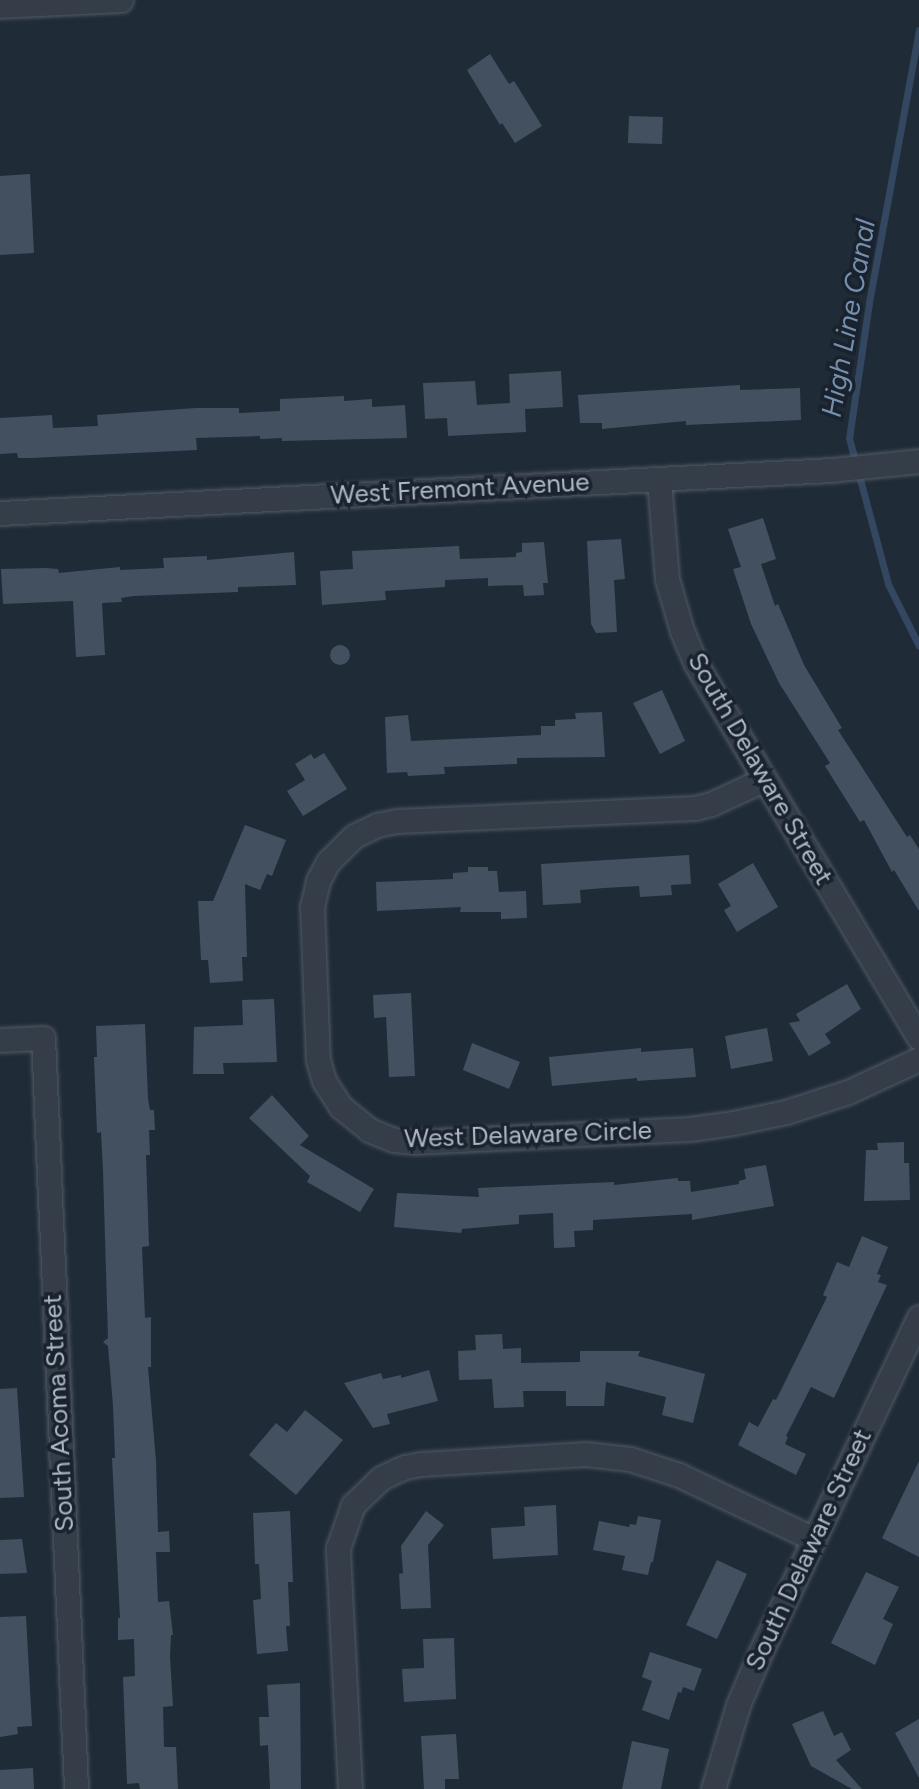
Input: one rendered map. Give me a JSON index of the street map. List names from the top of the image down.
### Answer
{
  "streets": {
    "street": [
      "West Fremont Avenue",
      "South Delaware Street",
      "West Delaware Circle",
      "South Acoma Street"
    ]
  },
  "crossings": [
    ["West Fremont Avenue", "South Delaware Street"],
    ["South Delaware Street", "West Delaware Circle"]
  ],
  "water": ["High Line Canal"]
}
